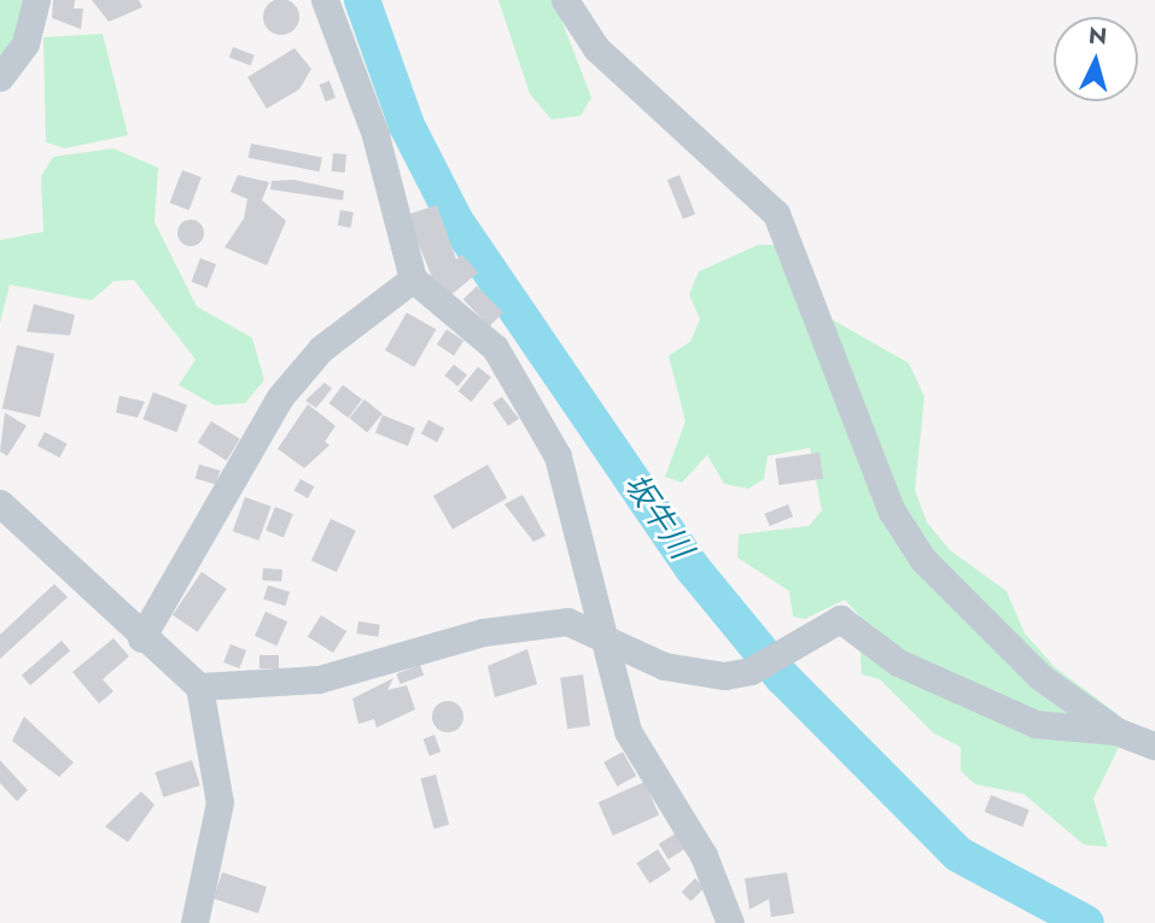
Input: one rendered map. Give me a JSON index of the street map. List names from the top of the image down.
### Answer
{
  "water": ["坂牛川"],
  "north": "top"
}
